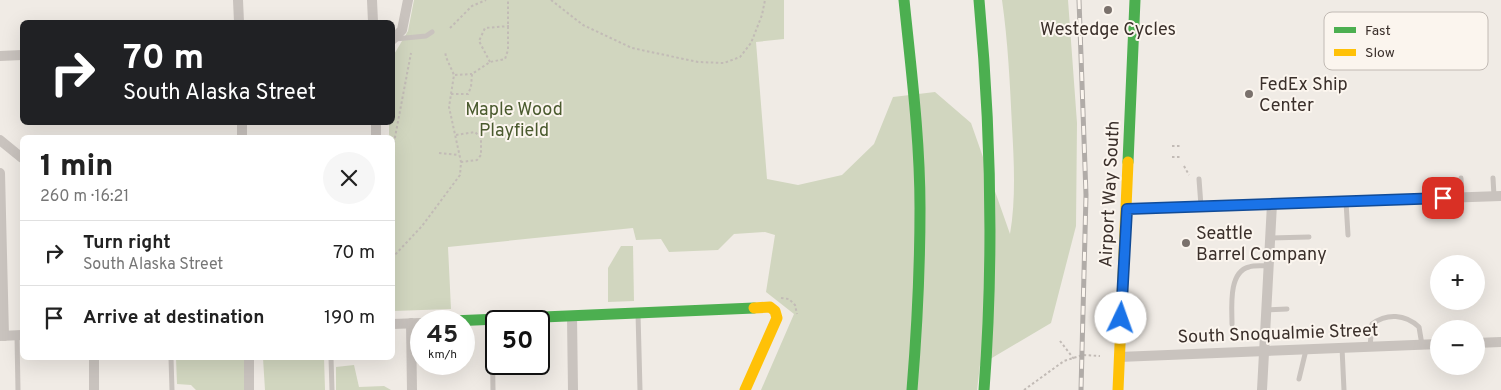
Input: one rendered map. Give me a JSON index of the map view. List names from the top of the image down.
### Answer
{
  "streets": {
    "main road": ["Airport Way South"],
    "street": ["South Snoqualmie Street"]
  },
  "crossings": [
    ["Airport Way South", "South Snoqualmie Street"]
  ],
  "parks": ["Maple Wood Playfield"],
  "places": ["Westedge Cycles", "FedEx Ship Center", "Seattle Barrel Company"],
  "legend": ["Fast", "Slow"],
  "page": {
    "turn": ["70 m", "South Alaska Street"],
    "heading": ["1 min", "260 m · 16:21"],
    "list": [
      {
        "name": "Turn right",
        "note": "South Alaska Street",
        "value": "70 m"
      },
      {
        "name": "Arrive at destination",
        "value": "190 m"
      }
    ],
    "map_buttons": ["+", "−"],
    "speed": "45 km/h",
    "limit": "50"
  }
}
